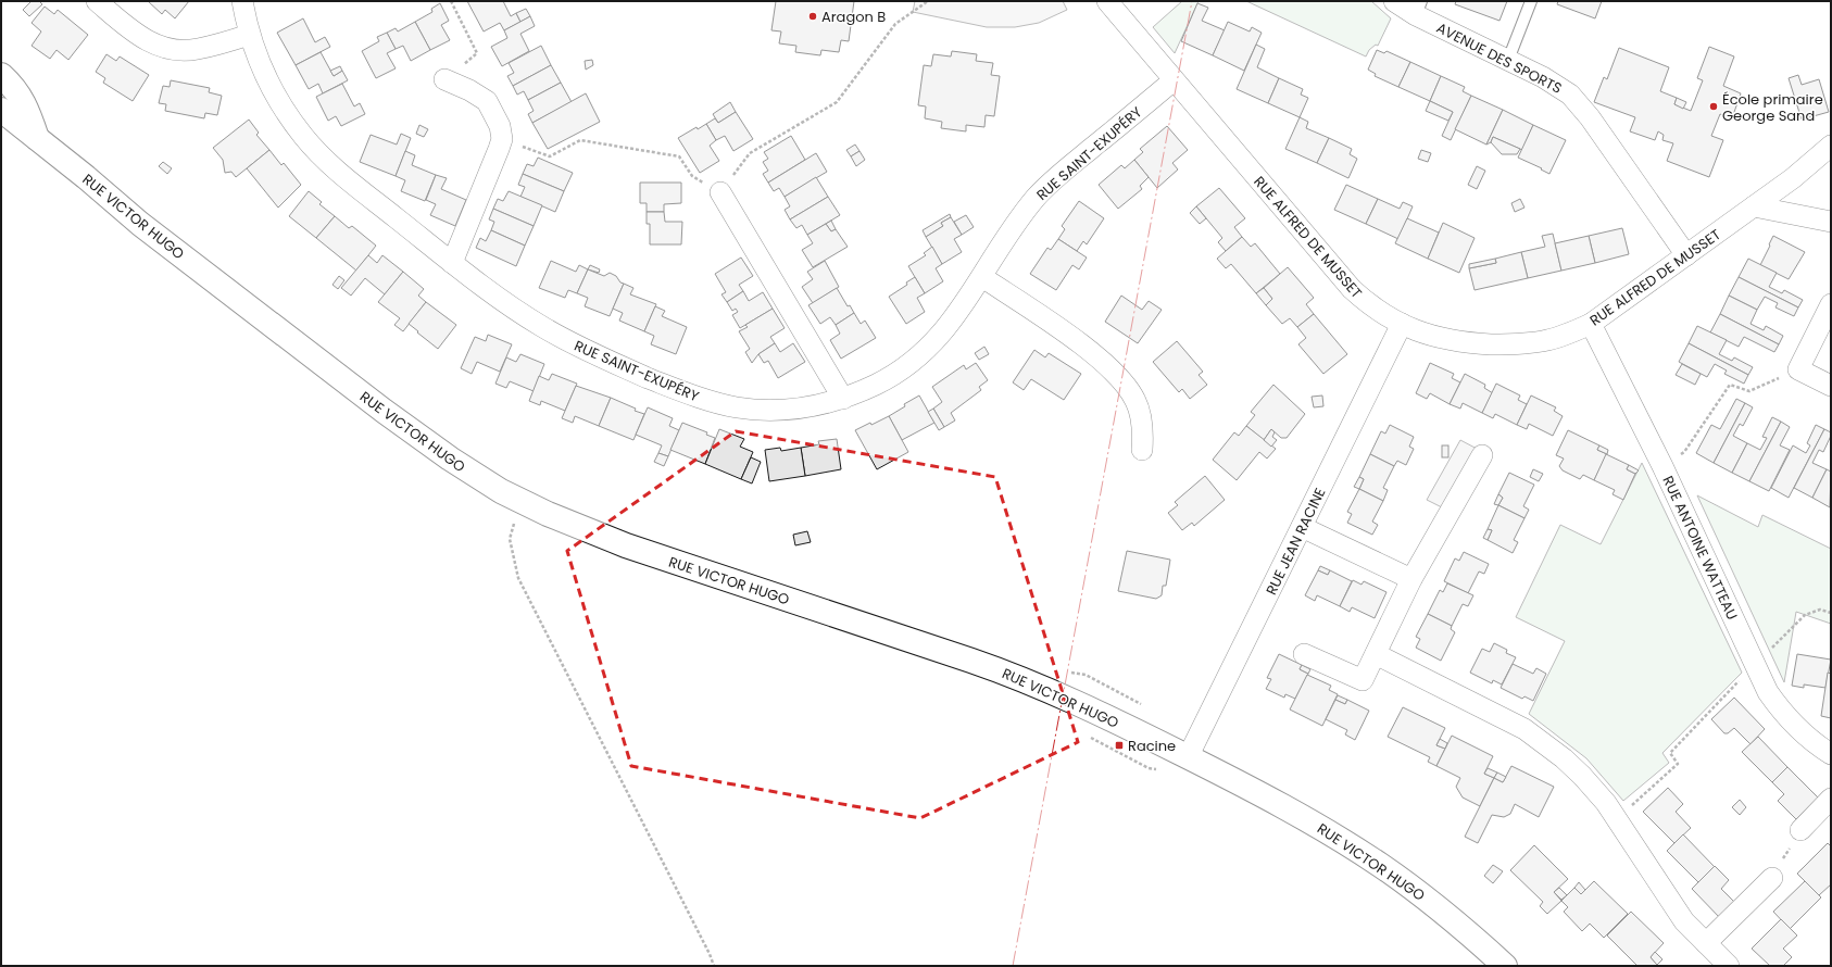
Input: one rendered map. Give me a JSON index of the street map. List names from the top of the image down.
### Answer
{
  "streets": {
    "main road": ["RUE VICTOR HUGO"],
    "street": [
      "AVENUE DES SPORTS",
      "RUE SAINT-EXUPÉRY",
      "RUE ALFRED DE MUSSET",
      "RUE JEAN RACINE",
      "RUE ANTOINE WATTEAU"
    ]
  },
  "crossings": [
    ["AVENUE DES SPORTS", "RUE ALFRED DE MUSSET"],
    ["RUE SAINT-EXUPÉRY", "RUE ALFRED DE MUSSET"],
    ["RUE VICTOR HUGO", "RUE JEAN RACINE"],
    ["RUE ALFRED DE MUSSET", "RUE JEAN RACINE"],
    ["RUE ALFRED DE MUSSET", "RUE ANTOINE WATTEAU"]
  ],
  "places": {
    "other": ["Aragon B", "École primaire George Sand"],
    "transit": ["Racine"]
  }
}
